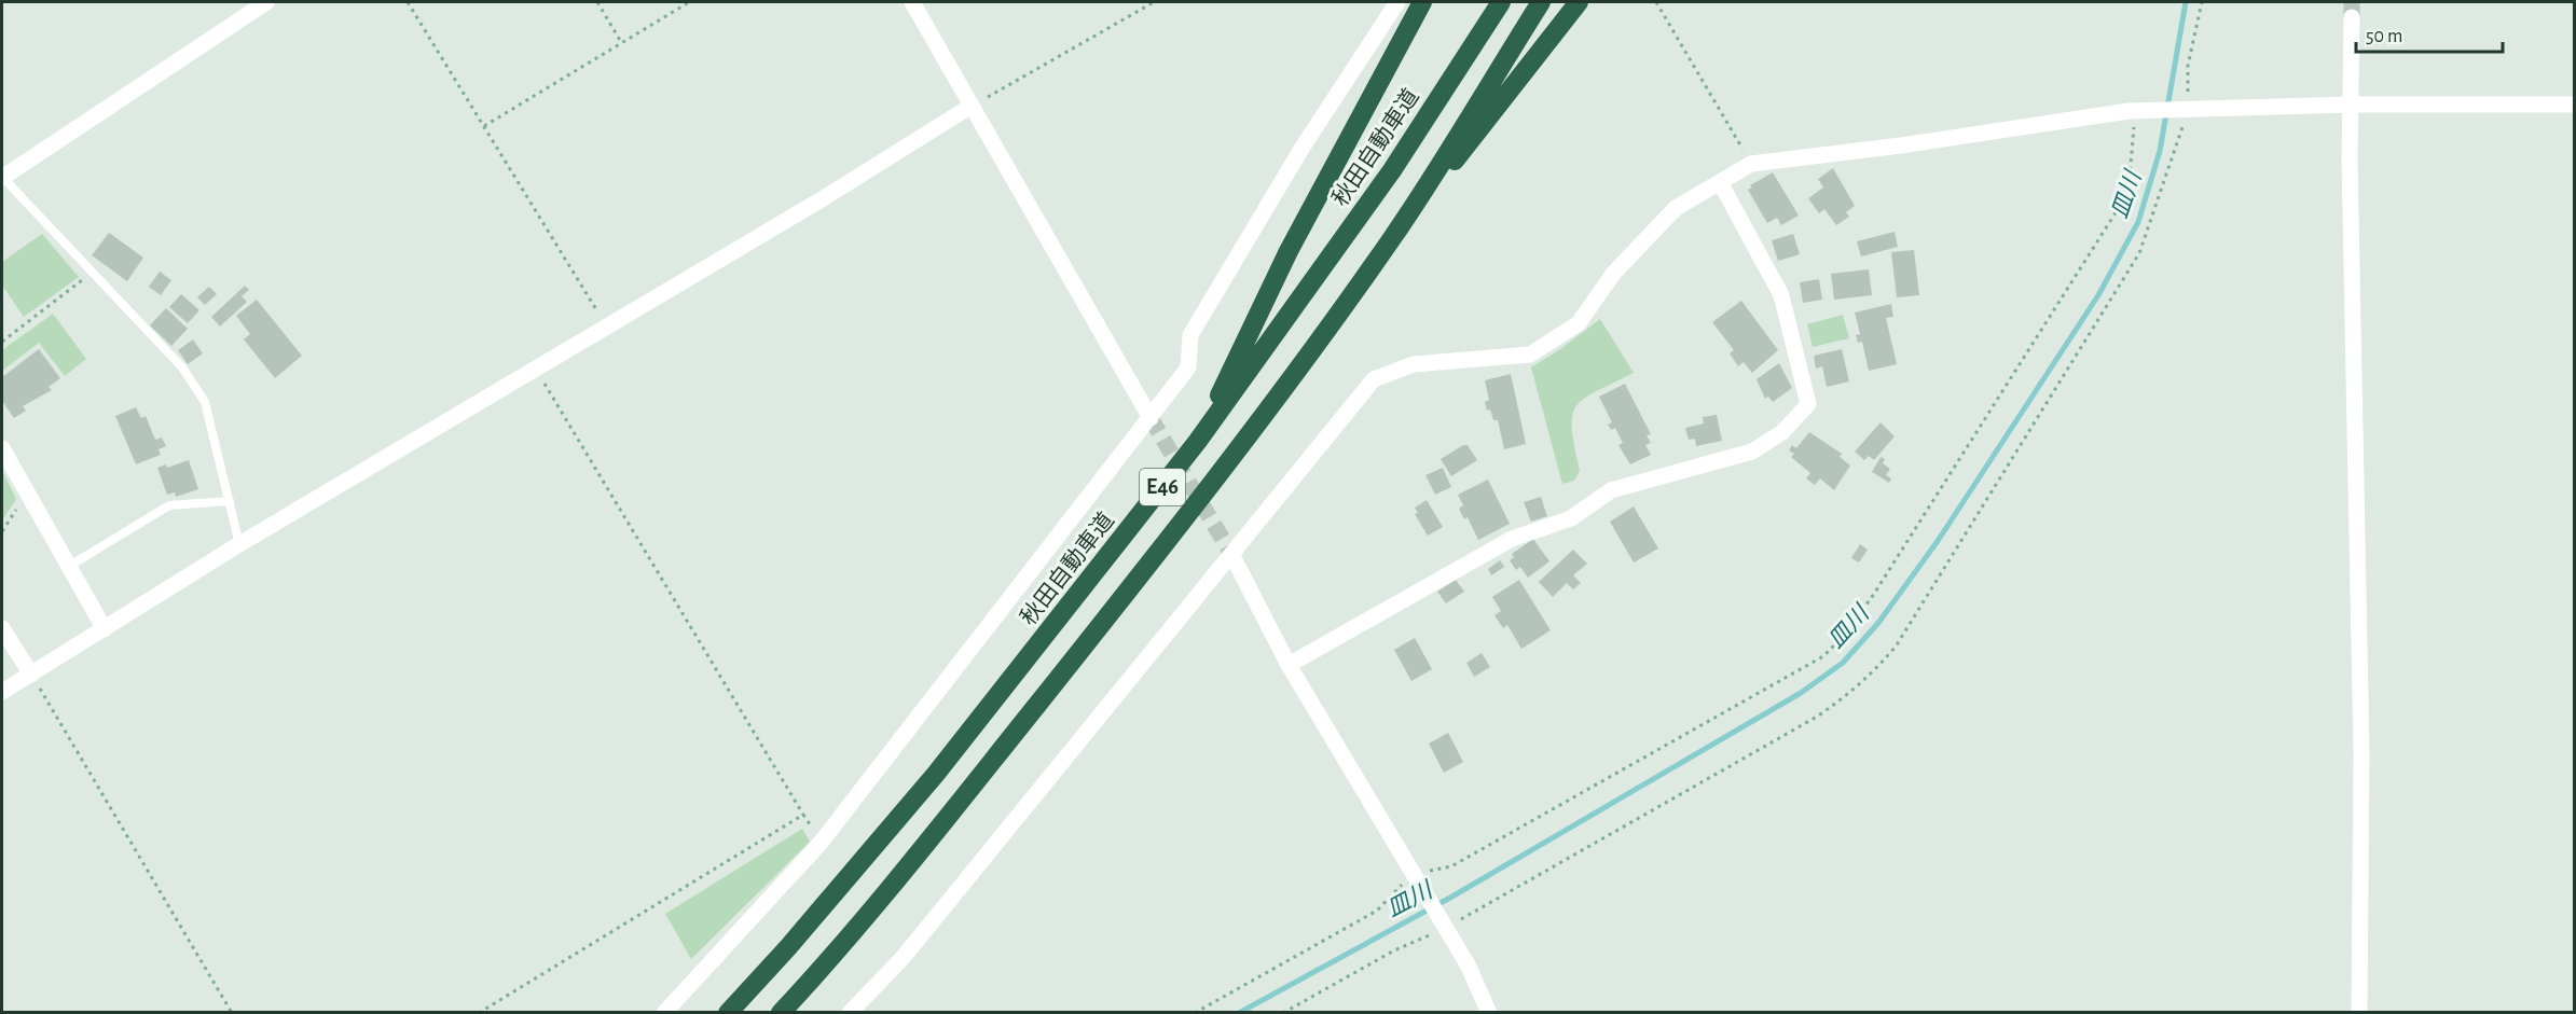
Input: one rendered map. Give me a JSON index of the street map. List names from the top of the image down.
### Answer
{
  "streets": {
    "highway": ["秋田自動車道", "E46"]
  },
  "water": ["皿川"],
  "scale_bar": "50 m"
}
